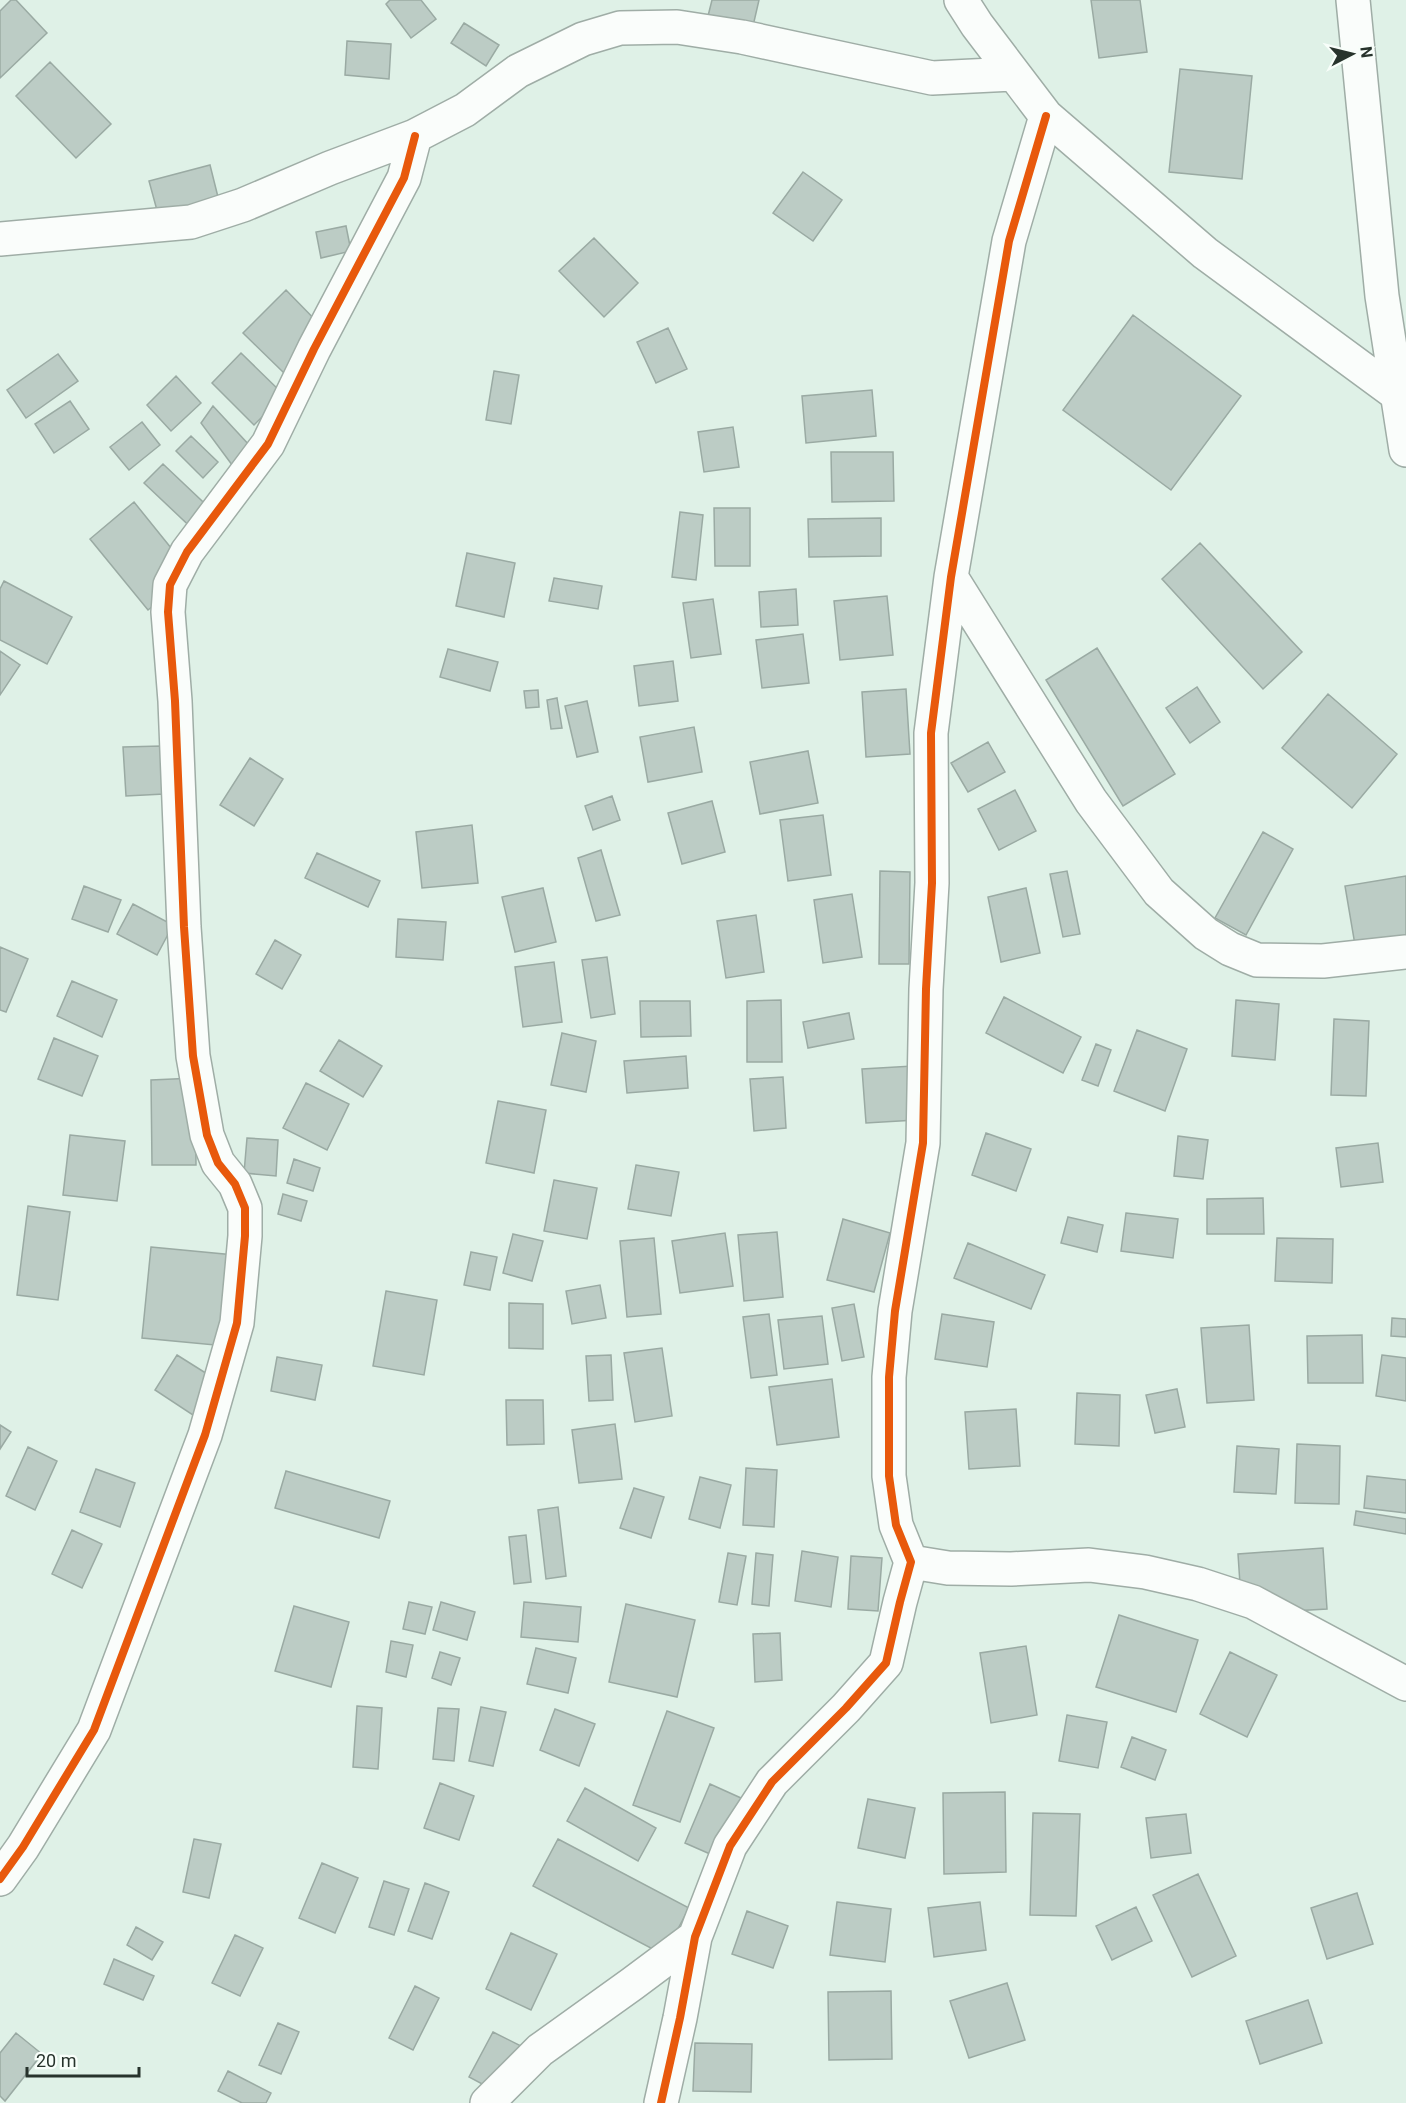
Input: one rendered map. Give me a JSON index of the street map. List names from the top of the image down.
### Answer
{
  "scale_bar": "20 m",
  "north": "right"
}
